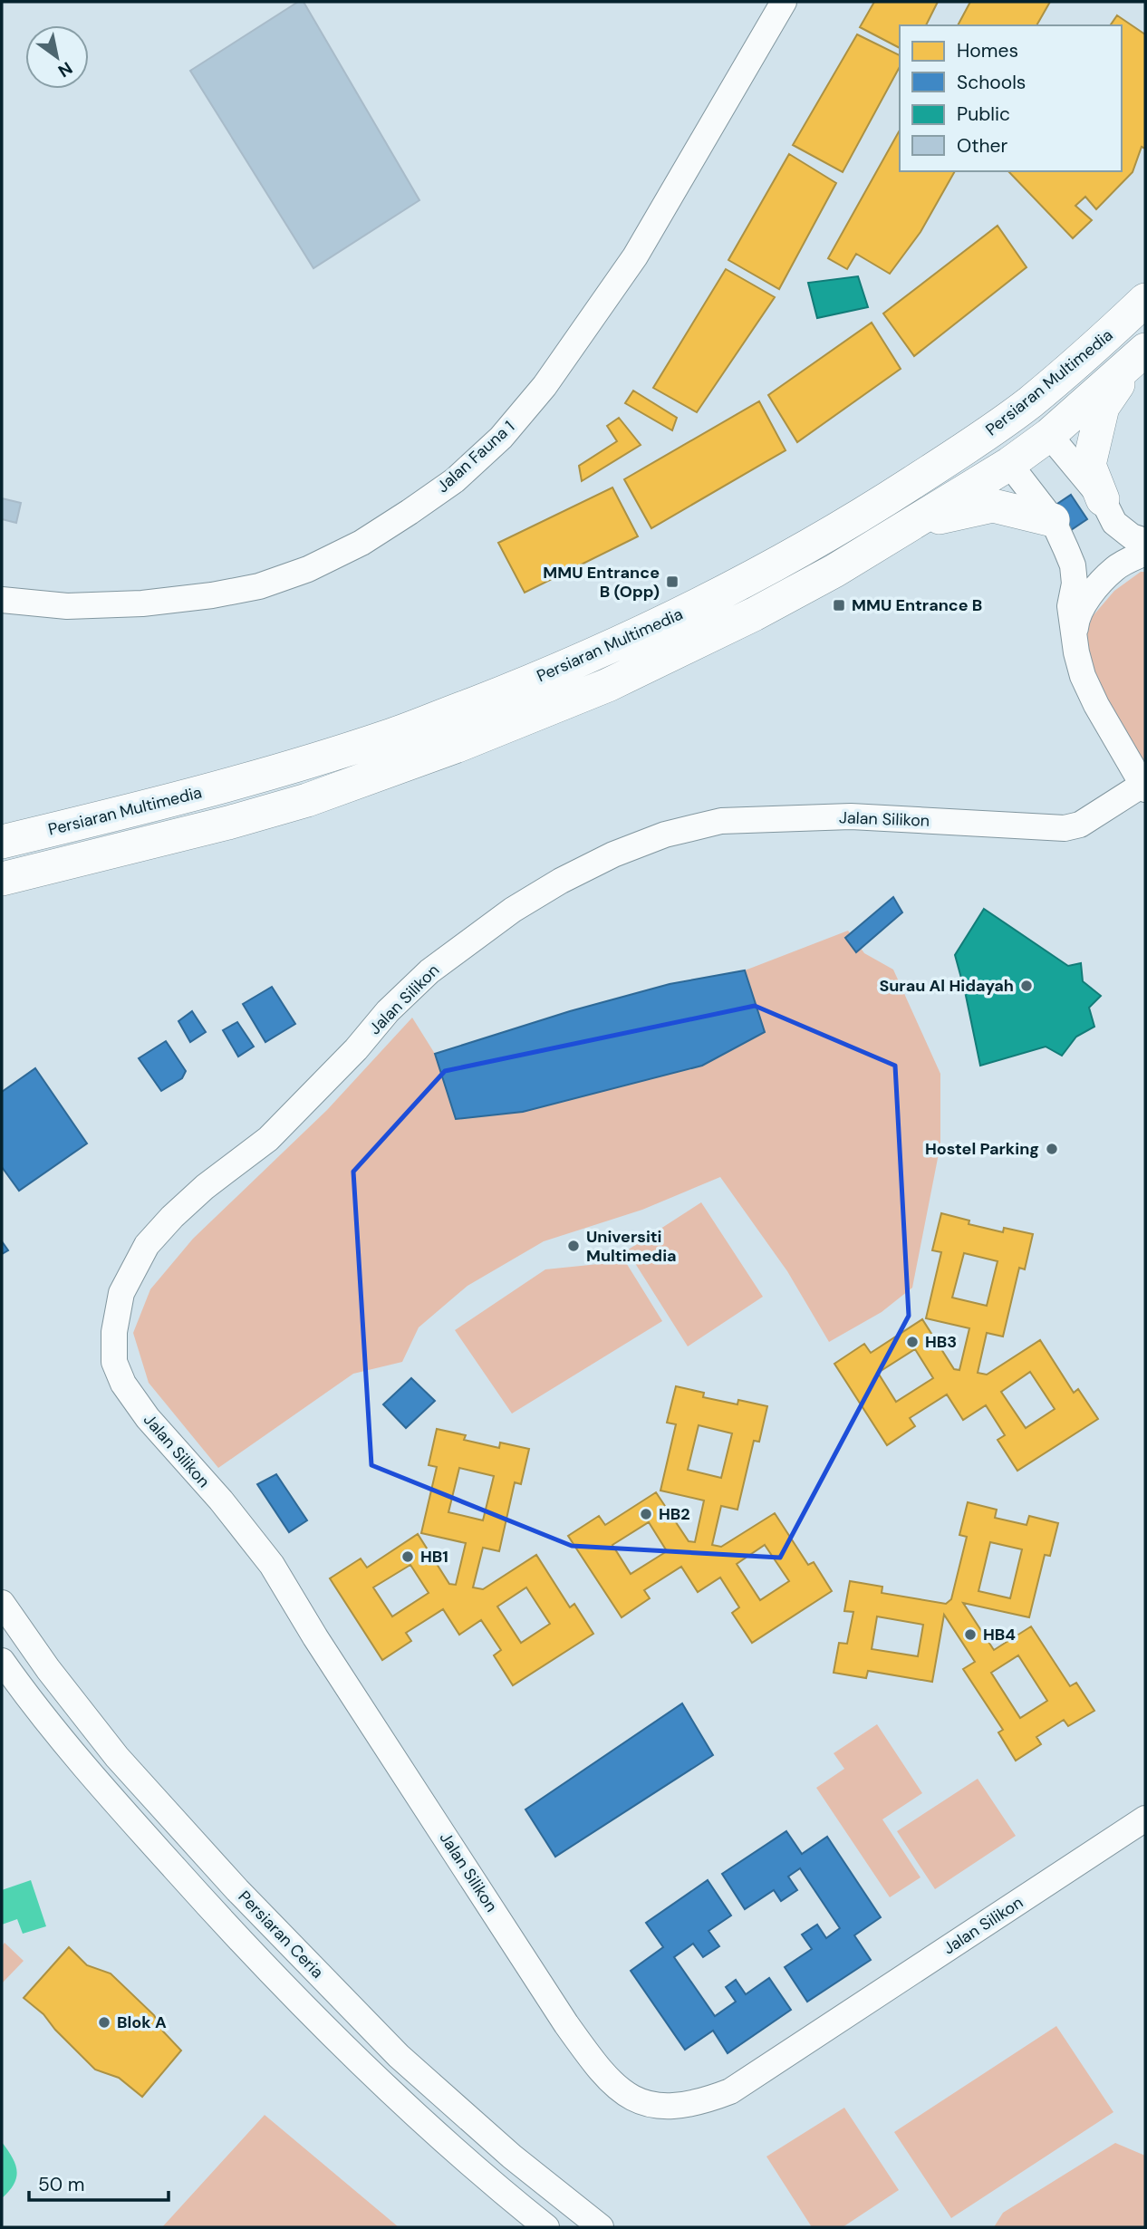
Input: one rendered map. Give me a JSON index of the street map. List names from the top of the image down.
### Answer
{
  "streets": {
    "main road": ["Persiaran Multimedia"],
    "street": ["Jalan Fauna 1", "Jalan Silikon", "Persiaran Ceria"]
  },
  "places": {
    "transit": ["MMU Entrance B (Opp)", "MMU Entrance B"],
    "other": [
      "Surau Al Hidayah",
      "Hostel Parking",
      "Universiti Multimedia",
      "HB3",
      "HB2",
      "HB1",
      "HB4",
      "Blok A"
    ]
  },
  "legend": [
    "Homes",
    "Schools",
    "Public",
    "Other"
  ],
  "scale_bar": "50 m",
  "north": "bottom right"
}
